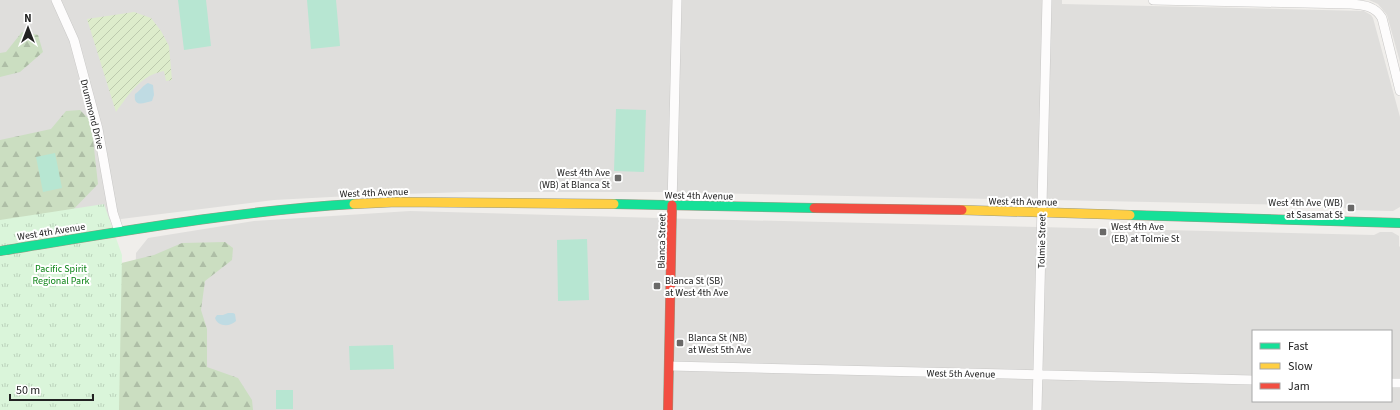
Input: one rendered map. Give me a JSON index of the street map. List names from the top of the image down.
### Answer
{
  "streets": {
    "main road": ["West 4th Avenue", "Blanca Street"],
    "street": ["Drummond Drive", "Tolmie Street", "West 5th Avenue"]
  },
  "crossings": [
    ["Drummond Drive", "West 4th Avenue"],
    ["West 4th Avenue", "Blanca Street"],
    ["West 4th Avenue", "Tolmie Street"],
    ["Blanca Street", "West 5th Avenue"],
    ["Tolmie Street", "West 5th Avenue"]
  ],
  "parks": ["Pacific Spirit Regional Park"],
  "places": {
    "transit": [
      "West 4th Ave (WB) at Blanca St",
      "West 4th Ave (WB) at Sasamat St",
      "West 4th Ave (EB) at Tolmie St",
      "Blanca St (SB) at West 4th Ave",
      "Blanca St (NB) at West 5th Ave"
    ]
  },
  "legend": ["Fast", "Slow", "Jam"],
  "scale_bar": "50 m",
  "north": "top"
}
